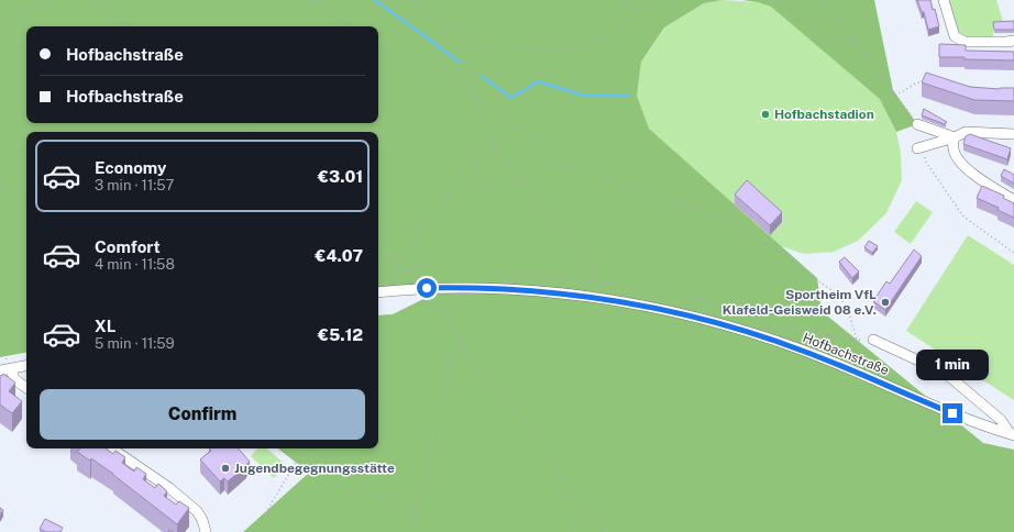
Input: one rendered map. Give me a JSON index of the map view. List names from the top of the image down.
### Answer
{
  "streets": {
    "street": ["Hofbachstraße"]
  },
  "places": ["Hofbachstadion", "Sportheim VfL Klafeld-Geisweid 08 e.V.", "Jugendbegegnungsstätte"],
  "page": {
    "banner": ["Hofbachstraße", "Hofbachstraße"],
    "list": [
      {
        "name": "Economy",
        "note": "3 min · 11:57",
        "value": "€3.01"
      },
      {
        "name": "Comfort",
        "note": "4 min · 11:58",
        "value": "€4.07"
      },
      {
        "name": "XL",
        "note": "5 min · 11:59",
        "value": "€5.12"
      }
    ],
    "bubble": "1 min",
    "buttons": "Confirm"
  }
}
